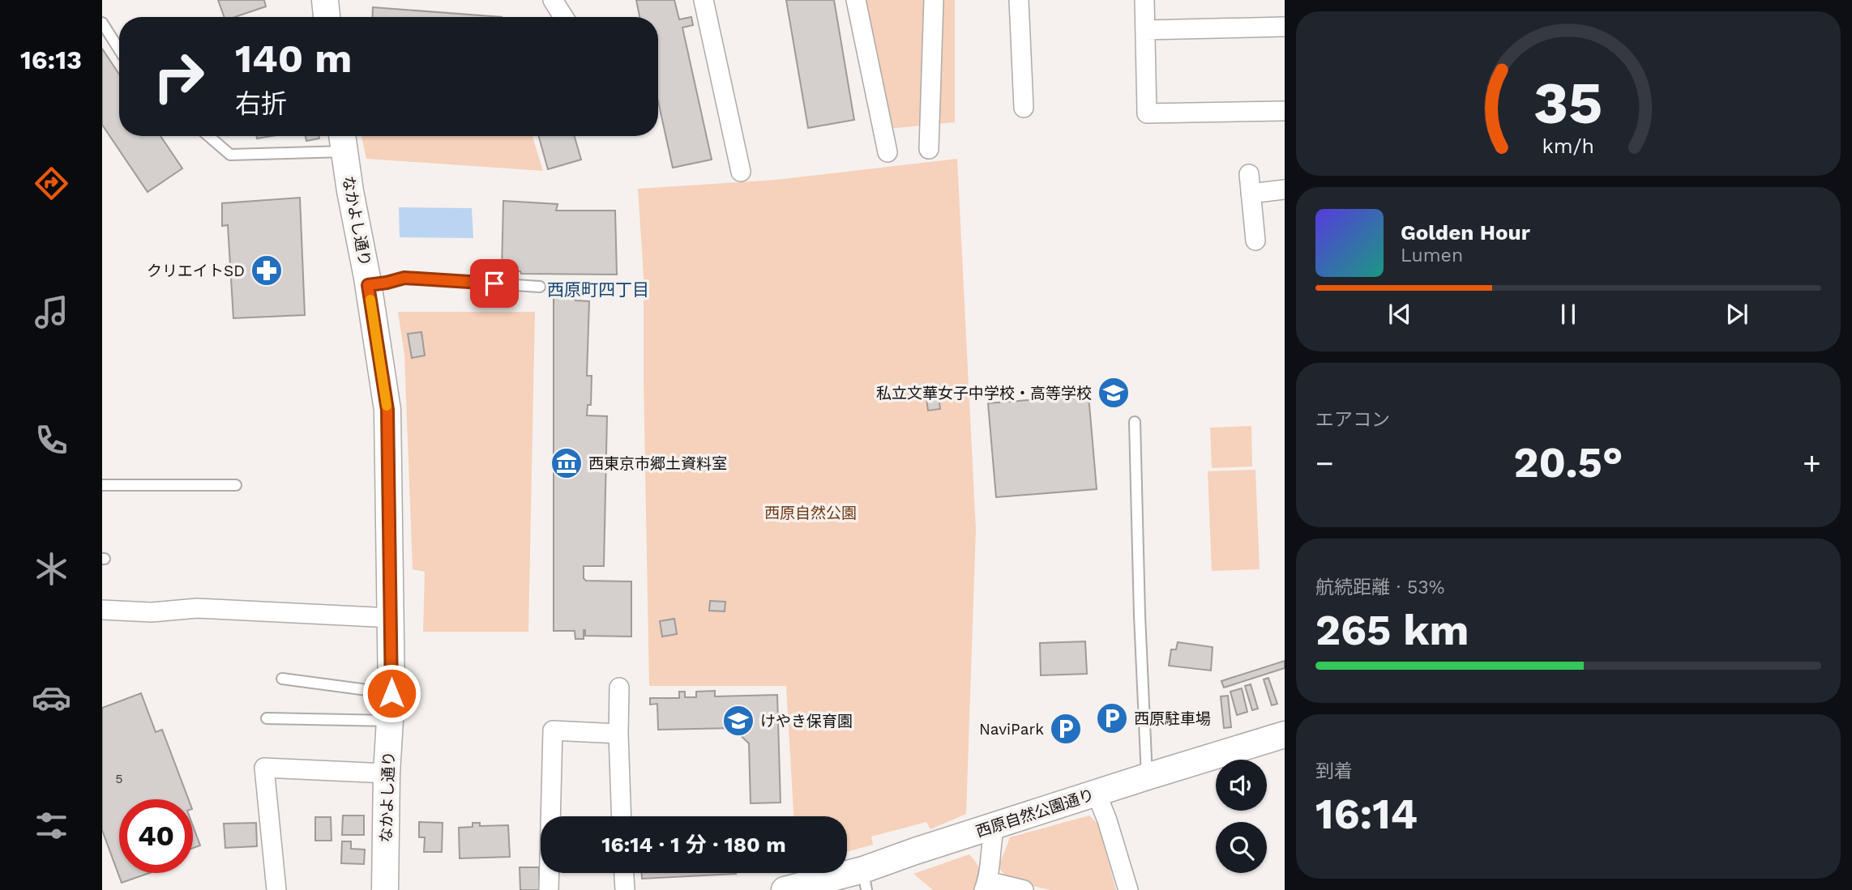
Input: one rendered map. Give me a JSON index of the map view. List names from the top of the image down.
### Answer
{
  "streets": {
    "street": ["なかよし通り", "西原自然公園通り"]
  },
  "districts": ["西原町四丁目"],
  "parks": ["西原自然公園"],
  "places": {
    "pharmacy": ["クリエイトSD"],
    "school or university": ["私立文華女子中学校・高等学校", "けやき保育園"],
    "museum": ["西東京市郷土資料室"],
    "parking": ["西原駐車場", "NaviPark"]
  },
  "house_numbers": ["5"],
  "page": {
    "tabs": "16:13",
    "turn": ["140 m", "右折"],
    "song": ["Golden Hour", "Lumen"],
    "tile": [
      "エアコン",
      ["航続距離 · 53%", "265 km"],
      ["到着", "16:14"]
    ],
    "heat": ["−", "20.5°", "+"],
    "limit": "40",
    "trip": "16:14 · 1 分 · 180 m",
    "gauge": ["35", "km/h"]
  }
}
